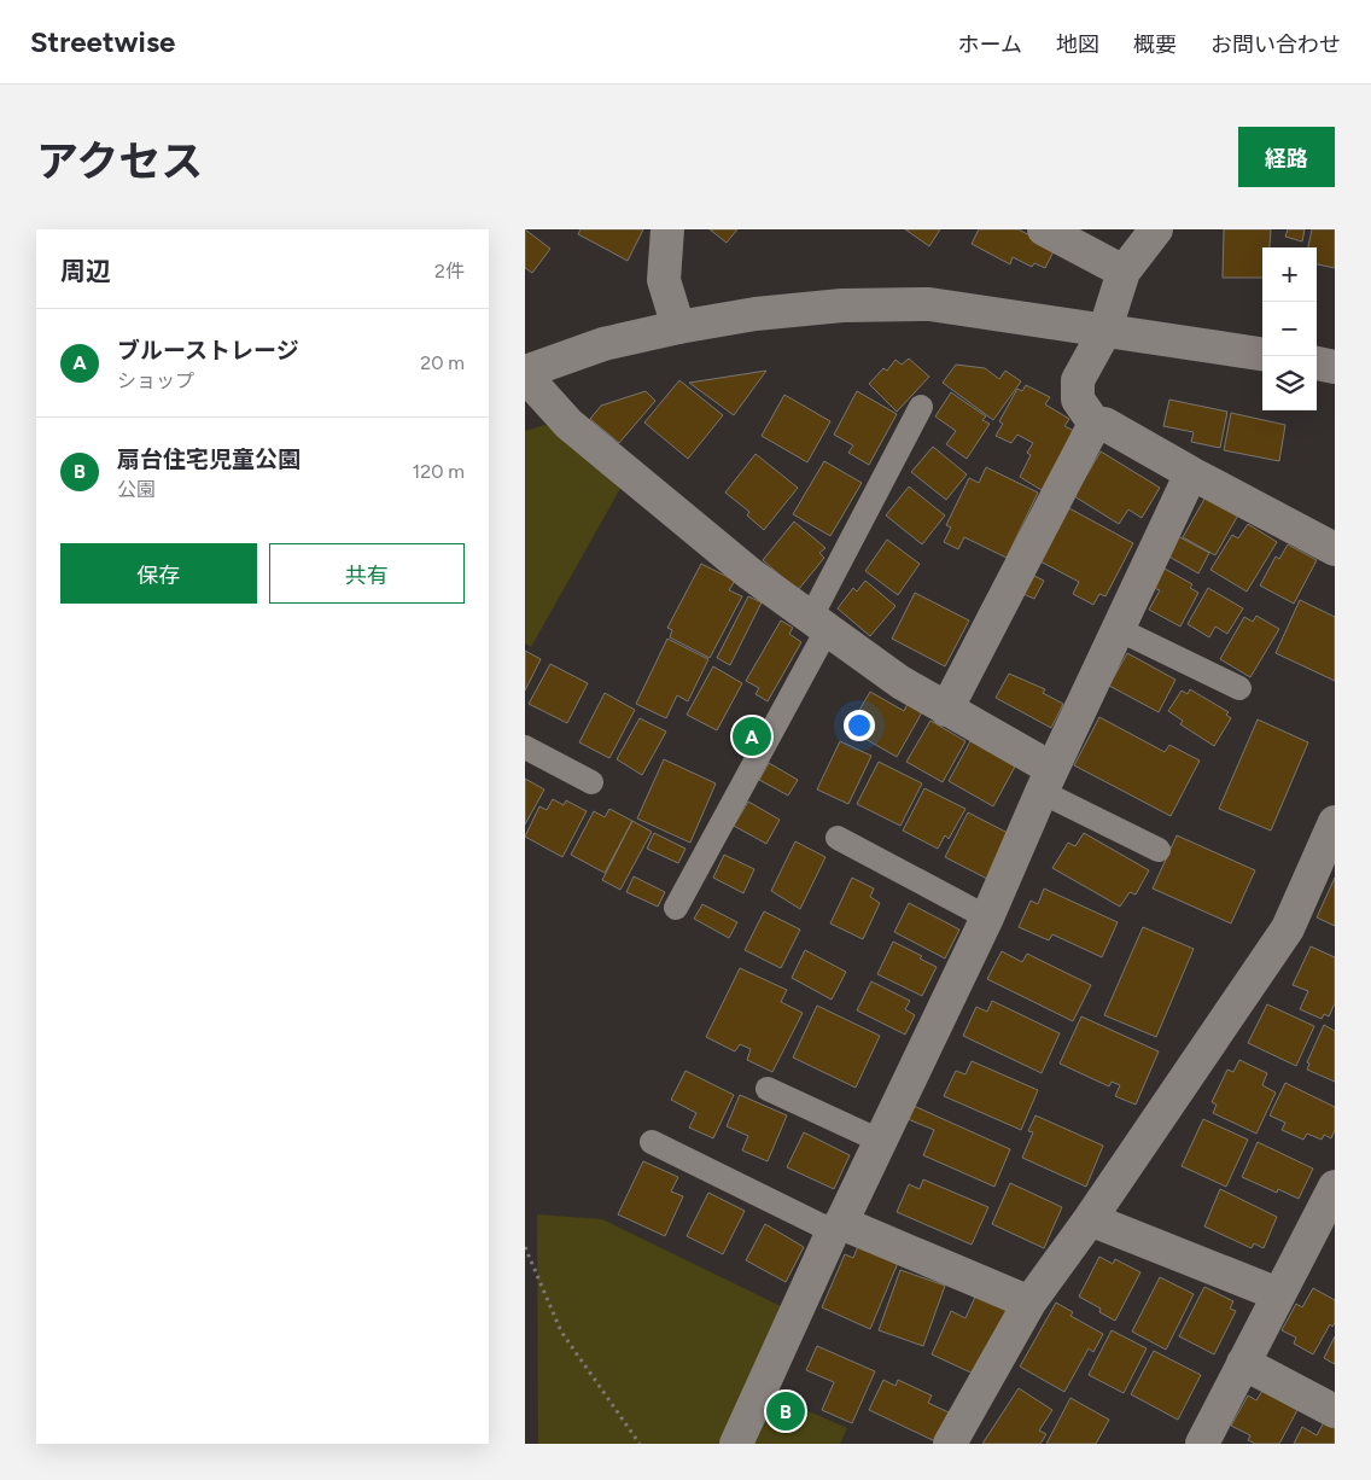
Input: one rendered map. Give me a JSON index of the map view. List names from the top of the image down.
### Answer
{
  "page": {
    "header": "Streetwise",
    "nav": [
      "ホーム",
      "地図",
      "概要",
      "お問い合わせ"
    ],
    "title": "アクセス",
    "buttons": [
      "経路",
      ["保存", "共有"]
    ],
    "heading": ["周辺", "2件"],
    "map_buttons": ["+", "−"],
    "list": [
      {
        "mark": "A",
        "name": "ブルーストレージ",
        "note": "ショップ",
        "value": "20 m"
      },
      {
        "mark": "B",
        "name": "扇台住宅児童公園",
        "note": "公園",
        "value": "120 m"
      }
    ],
    "pins": ["A", "B"]
  }
}
